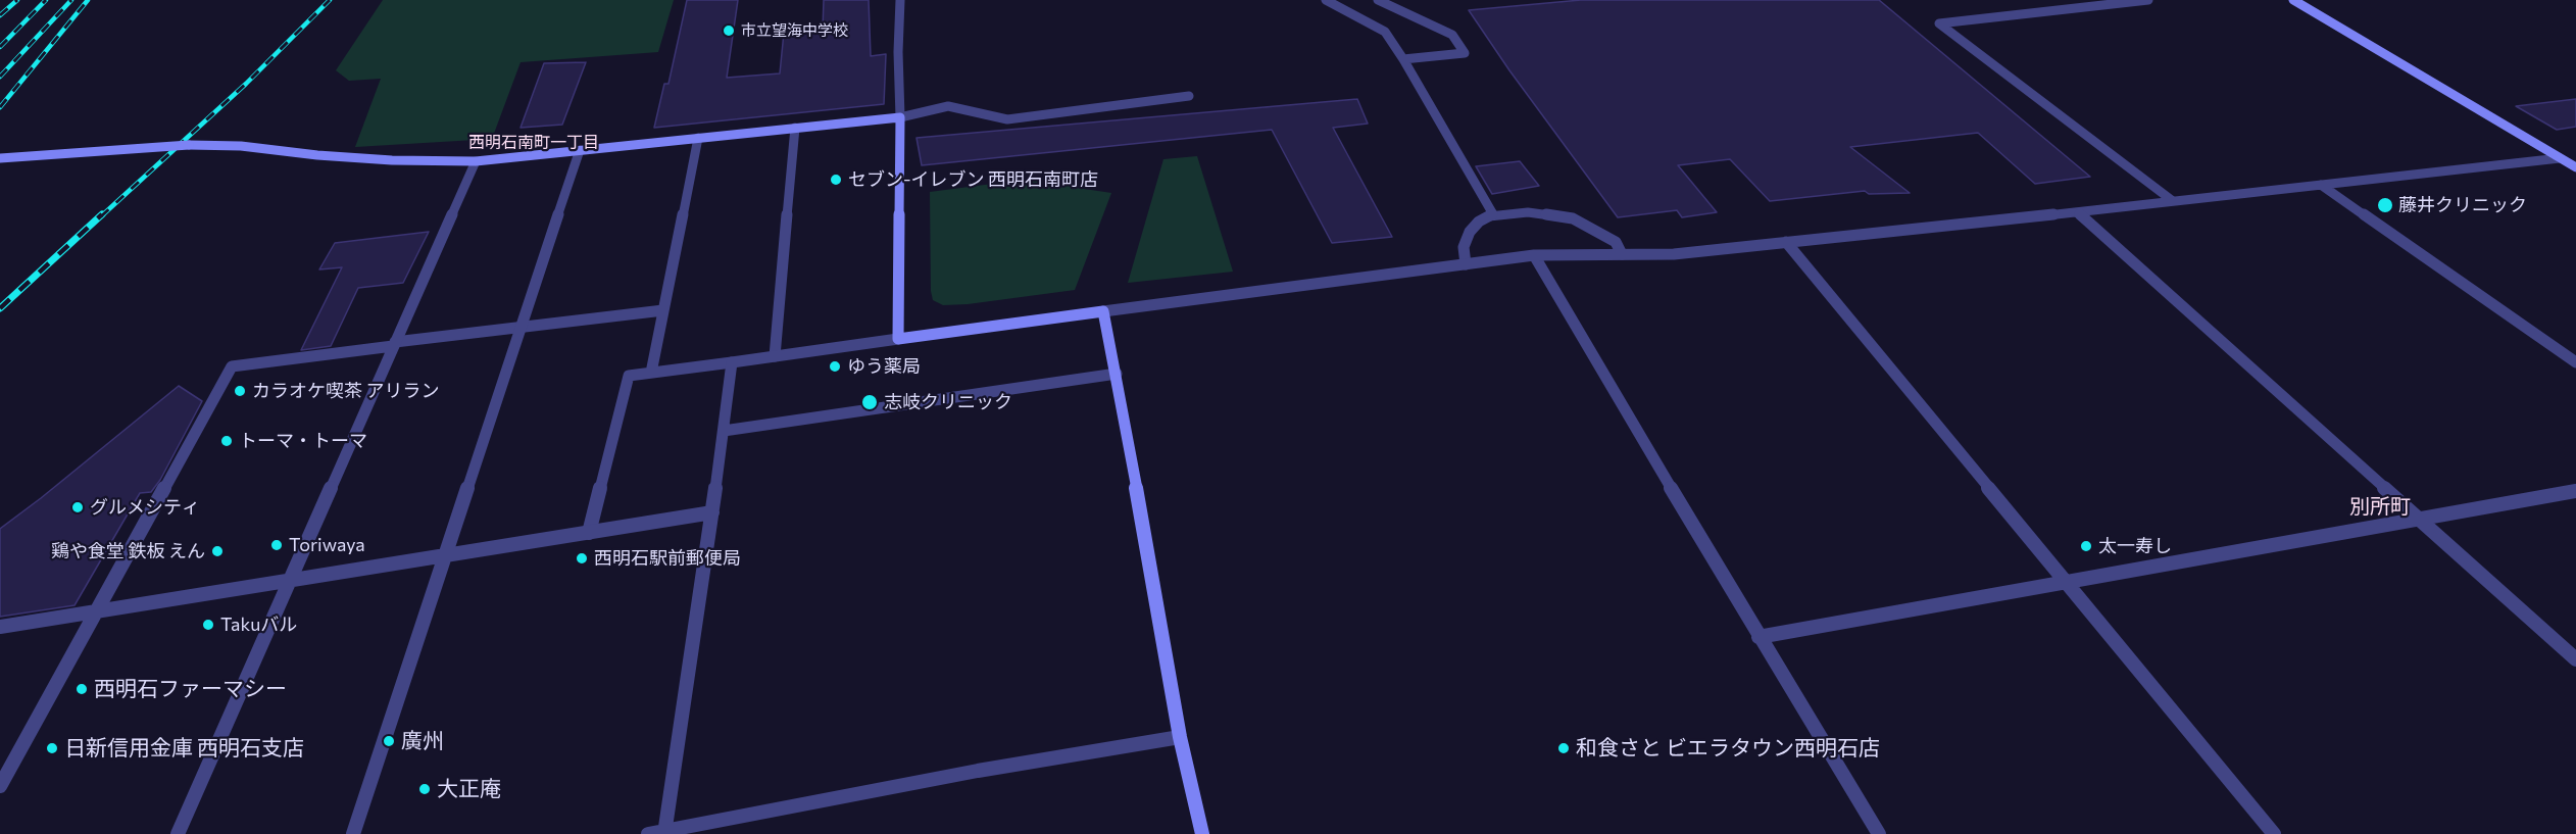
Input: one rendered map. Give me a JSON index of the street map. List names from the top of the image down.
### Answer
{
  "districts": ["西明石南町一丁目", "別所町"],
  "places": [
    "市立望海中学校",
    "セブン-イレブン 西明石南町店",
    "藤井クリニック",
    "ゆう薬局",
    "カラオケ喫茶 アリラン",
    "志岐クリニック",
    "トーマ・トーマ",
    "グルメシティ",
    "Toriwaya",
    "太一寿し",
    "鶏や食堂 鉄板 えん",
    "西明石駅前郵便局",
    "Takuバル",
    "西明石ファーマシー",
    "廣州",
    "日新信用金庫 西明石支店",
    "和食さと ビエラタウン西明石店",
    "大正庵"
  ]
}
